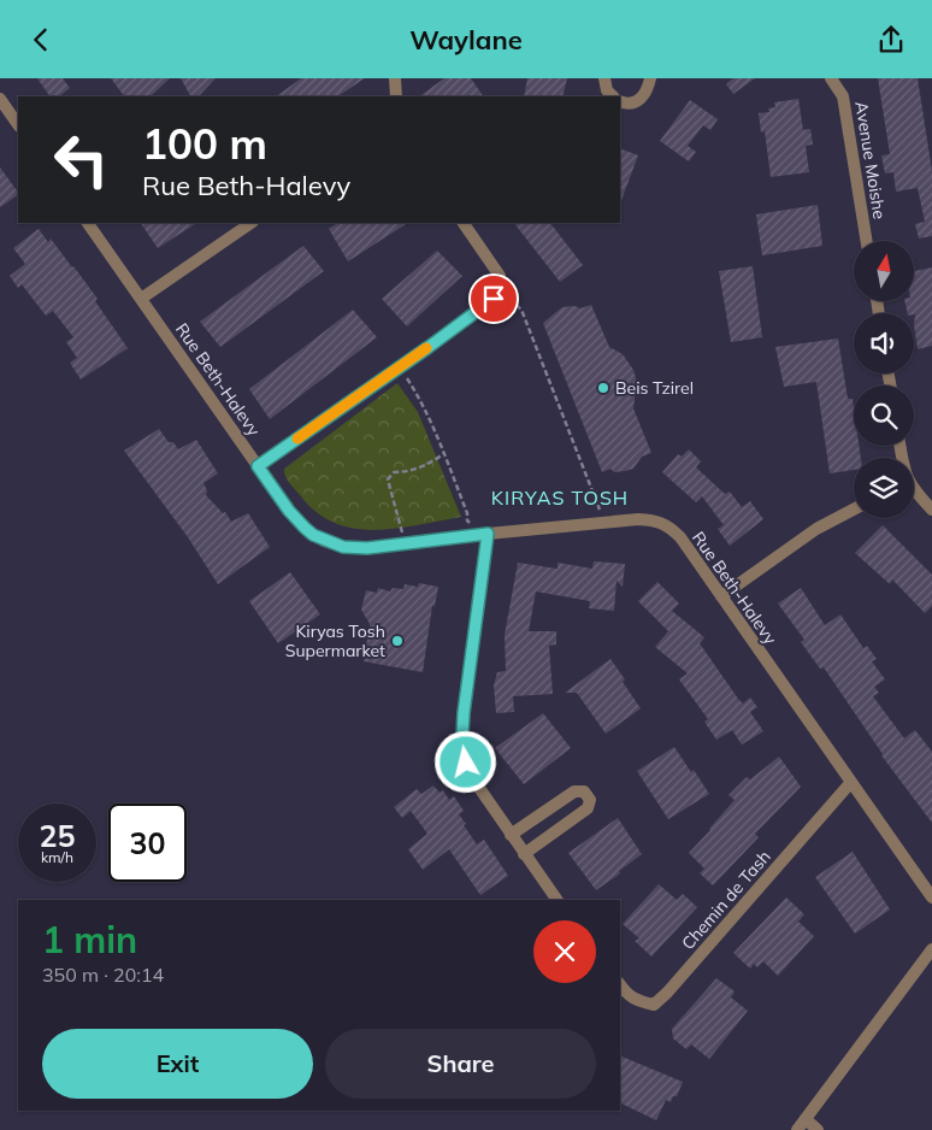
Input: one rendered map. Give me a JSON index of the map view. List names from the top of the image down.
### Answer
{
  "streets": {
    "street": ["Avenue Moishe", "Rue Beth-Halevy", "Chemin de Tash"]
  },
  "crossings": [
    ["Rue Beth-Halevy", "Chemin de Tash"]
  ],
  "districts": ["KIRYAS TOSH"],
  "places": ["Beis Tzirel", "Kiryas Tosh Supermarket"],
  "north": "top",
  "page": {
    "header": "Waylane",
    "turn": ["100 m", "Rue Beth-Halevy"],
    "speed": "25 km/h",
    "limit": "30",
    "heading": ["1 min", "350 m · 20:14"],
    "buttons": ["Exit", "Share"]
  }
}
